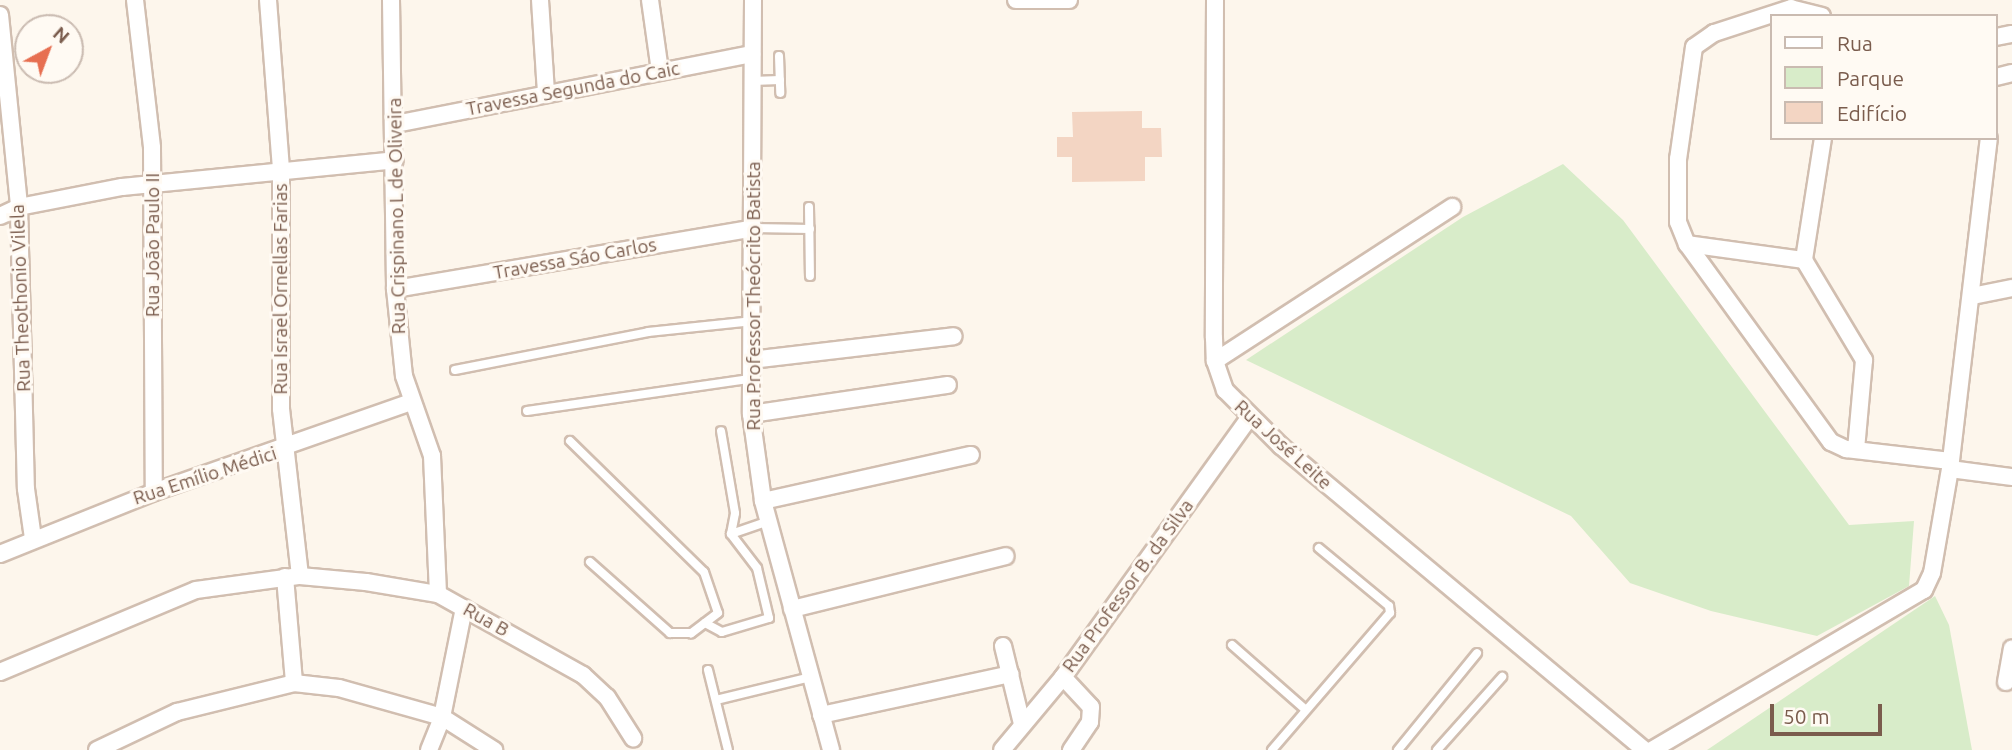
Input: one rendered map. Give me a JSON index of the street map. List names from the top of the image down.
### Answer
{
  "streets": {
    "street": [
      "Travessa Segunda do Caic",
      "Rua Crispinano L de Oliveira",
      "Rua João Paulo II",
      "Travessa Sáo Carlos",
      "Rua Israel Ornellas Farias",
      "Rua Professor Theócrito Batista",
      "Rua Theothonio Vilela",
      "Rua José Leite",
      "Rua Emílio Médici",
      "Rua Professor B. da Silva",
      "Rua B"
    ]
  },
  "crossings": [
    ["Travessa Segunda do Caic", "Rua Crispinano L de Oliveira"],
    ["Travessa Segunda do Caic", "Rua Professor Theócrito Batista"],
    ["Rua Crispinano L de Oliveira", "Travessa Sáo Carlos"],
    ["Rua Crispinano L de Oliveira", "Rua Emílio Médici"],
    ["Rua Crispinano L de Oliveira", "Rua B"],
    ["Rua João Paulo II", "Rua Emílio Médici"],
    ["Travessa Sáo Carlos", "Rua Professor Theócrito Batista"],
    ["Rua Israel Ornellas Farias", "Rua Emílio Médici"],
    ["Rua Israel Ornellas Farias", "Rua B"],
    ["Rua Theothonio Vilela", "Rua Emílio Médici"],
    ["Rua José Leite", "Rua Professor B. da Silva"]
  ],
  "legend": ["Rua", "Parque", "Edifício"],
  "scale_bar": "50 m",
  "north": "top right"
}
